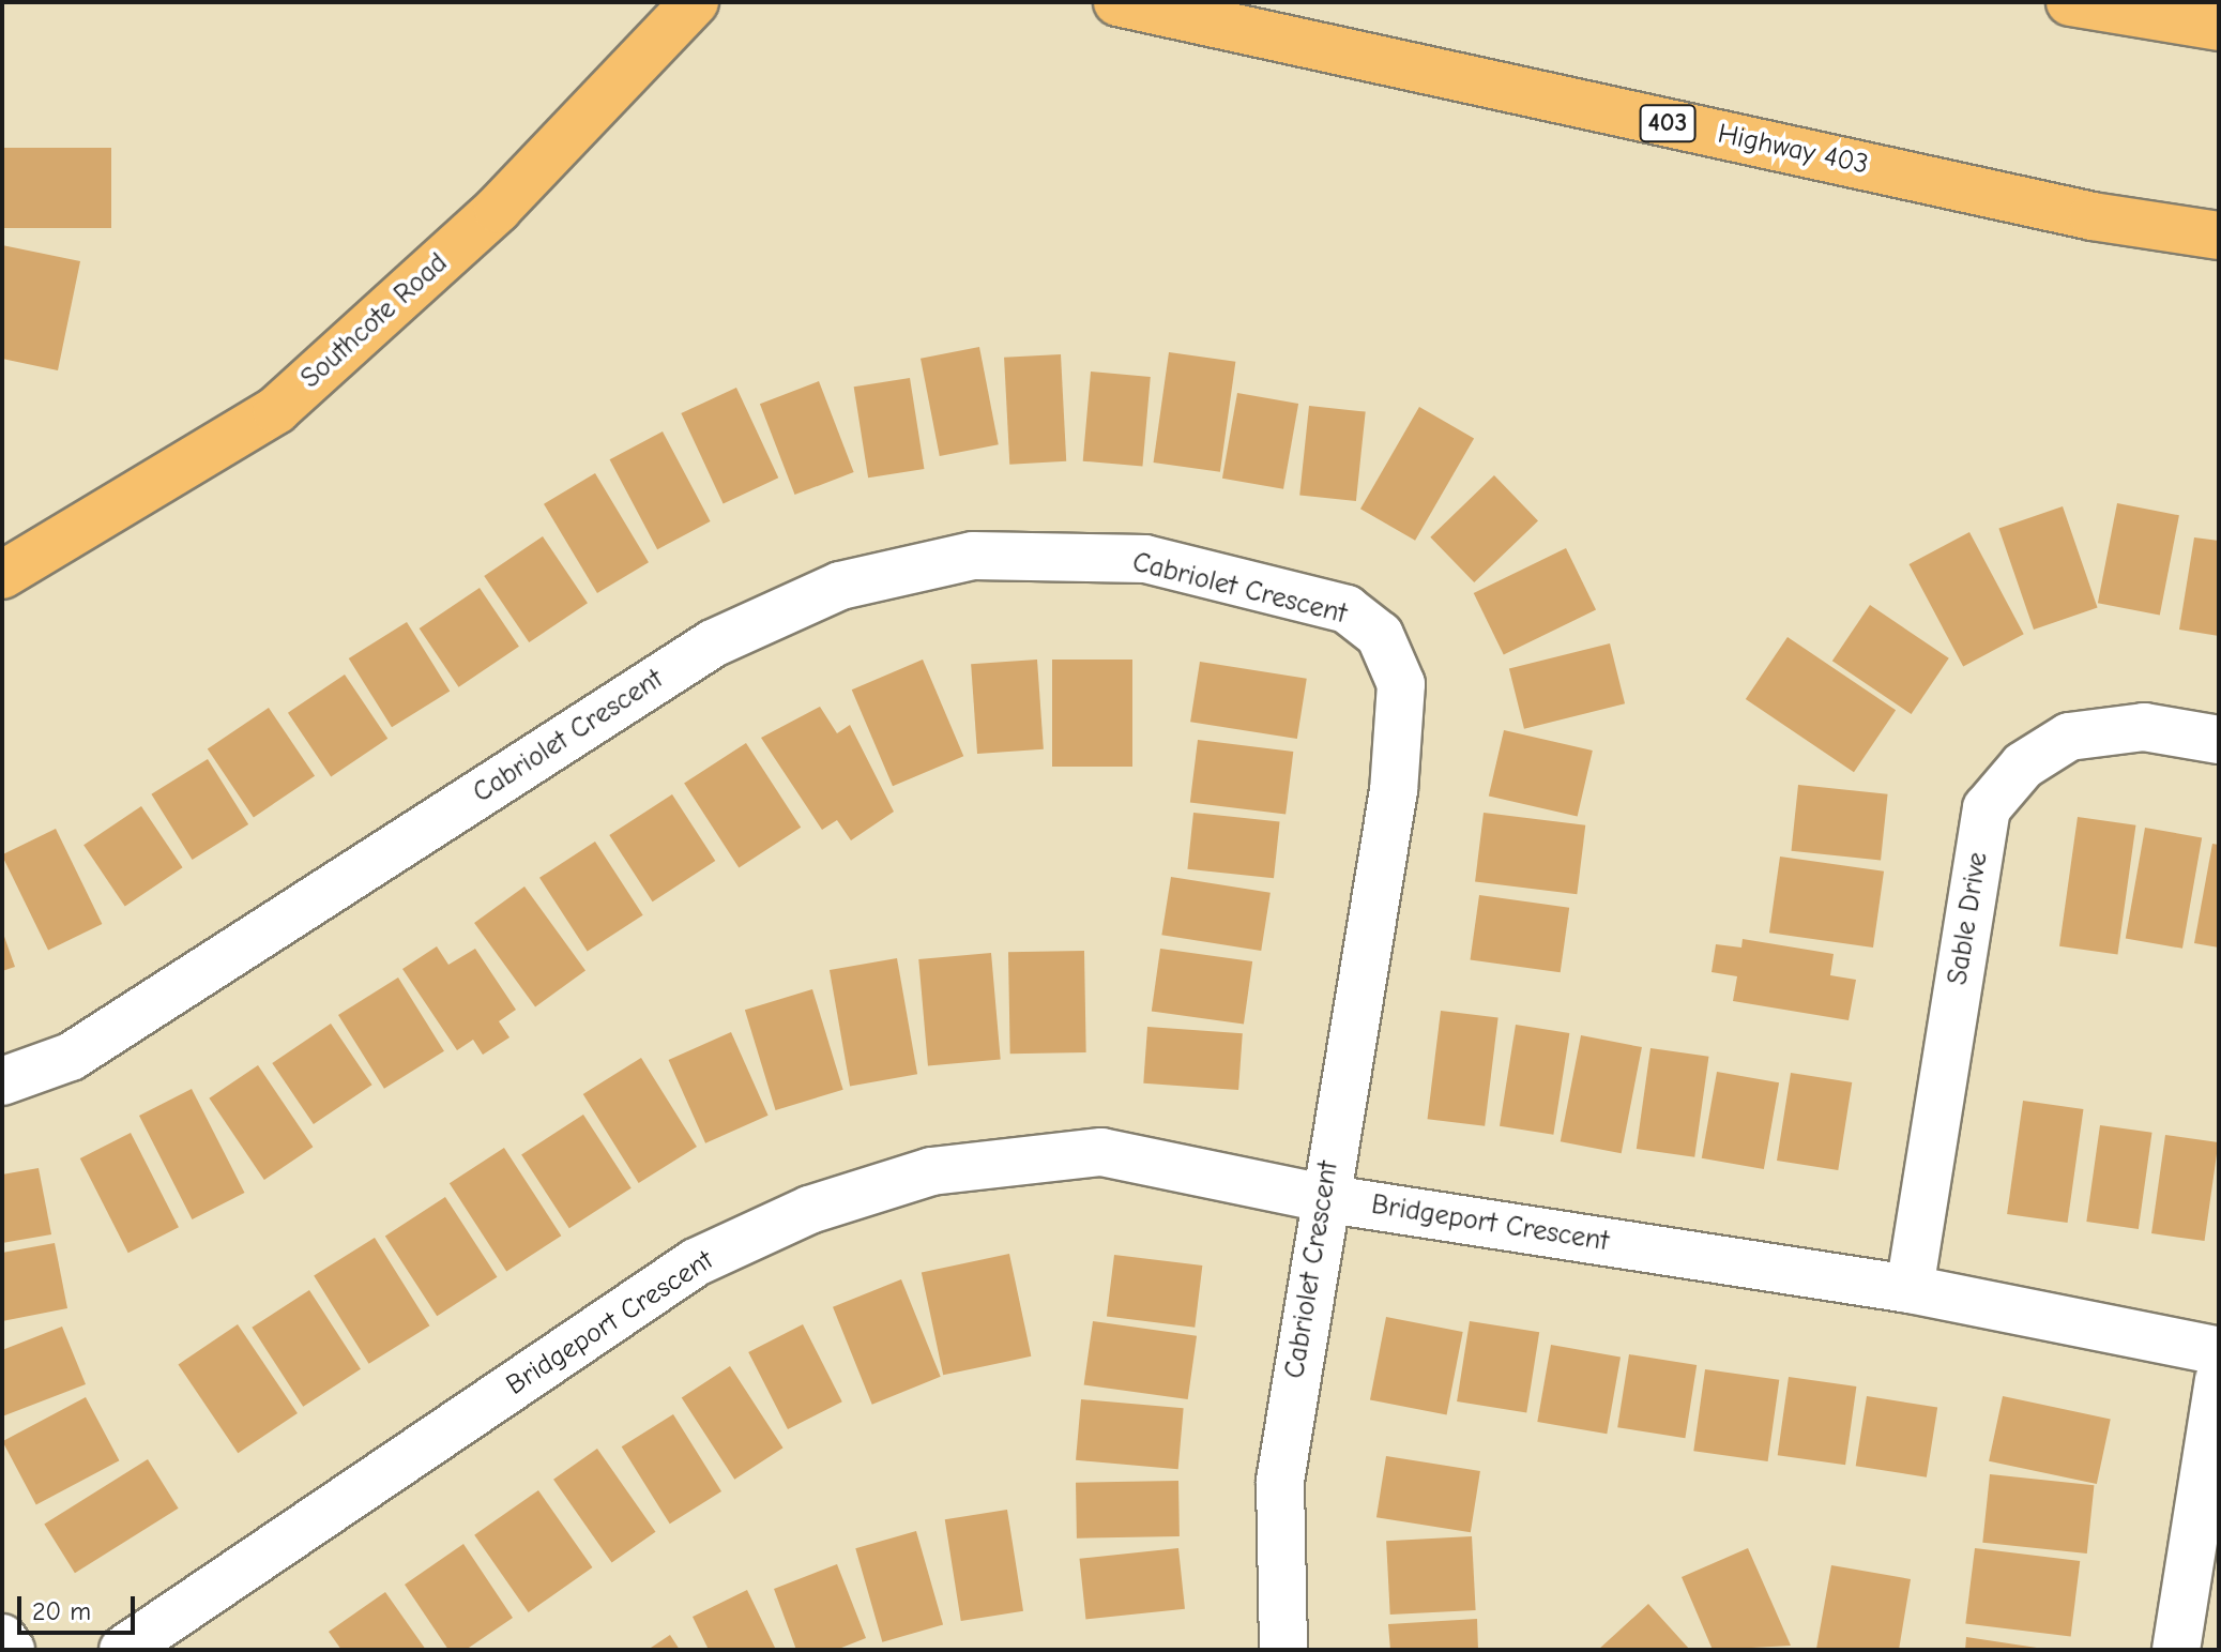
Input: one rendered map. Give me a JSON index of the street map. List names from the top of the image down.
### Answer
{
  "streets": {
    "main road": ["403", "Highway 403", "Southcote Road"],
    "street": ["Cabriolet Crescent", "Sable Drive", "Bridgeport Crescent"]
  },
  "crossings": [
    ["Cabriolet Crescent", "Bridgeport Crescent"],
    ["Sable Drive", "Bridgeport Crescent"]
  ],
  "scale_bar": "20 m"
}
